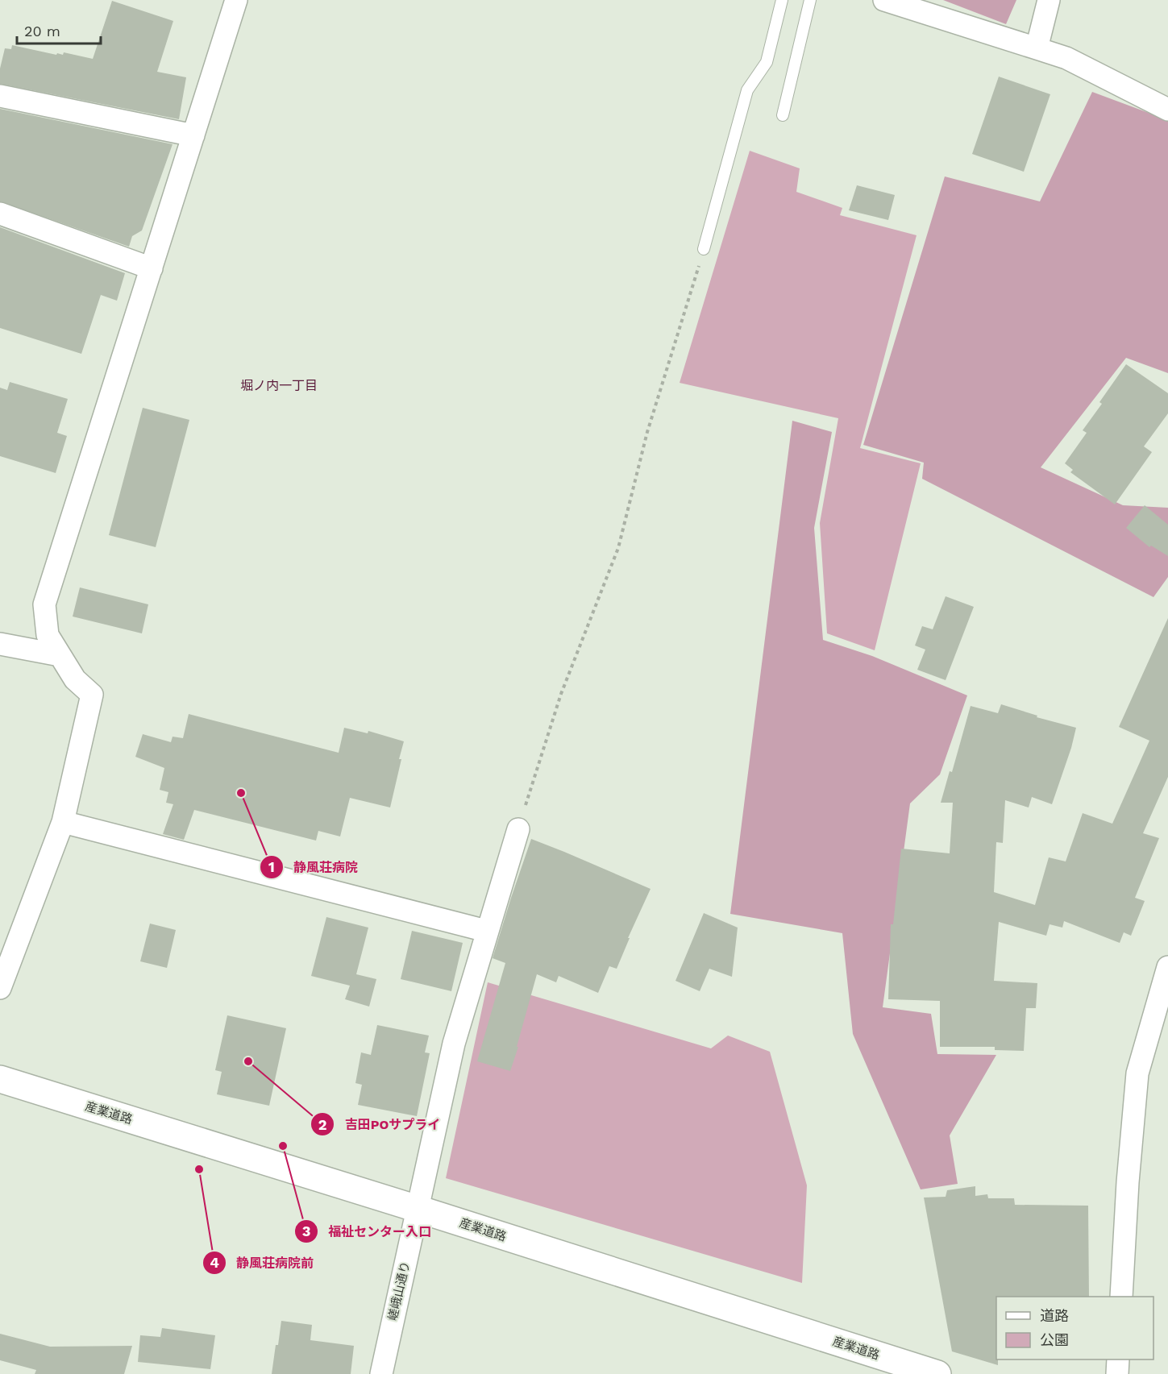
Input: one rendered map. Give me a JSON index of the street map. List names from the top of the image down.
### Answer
{
  "streets": {
    "street": ["産業道路", "嵯峨山通り"]
  },
  "crossings": [
    ["産業道路", "嵯峨山通り"]
  ],
  "districts": ["堀ノ内一丁目"],
  "places": [
    "静風荘病院",
    "吉田POサプライ",
    "福祉センター入口",
    "静風荘病院前"
  ],
  "legend": ["道路", "公園"],
  "scale_bar": "20 m"
}
